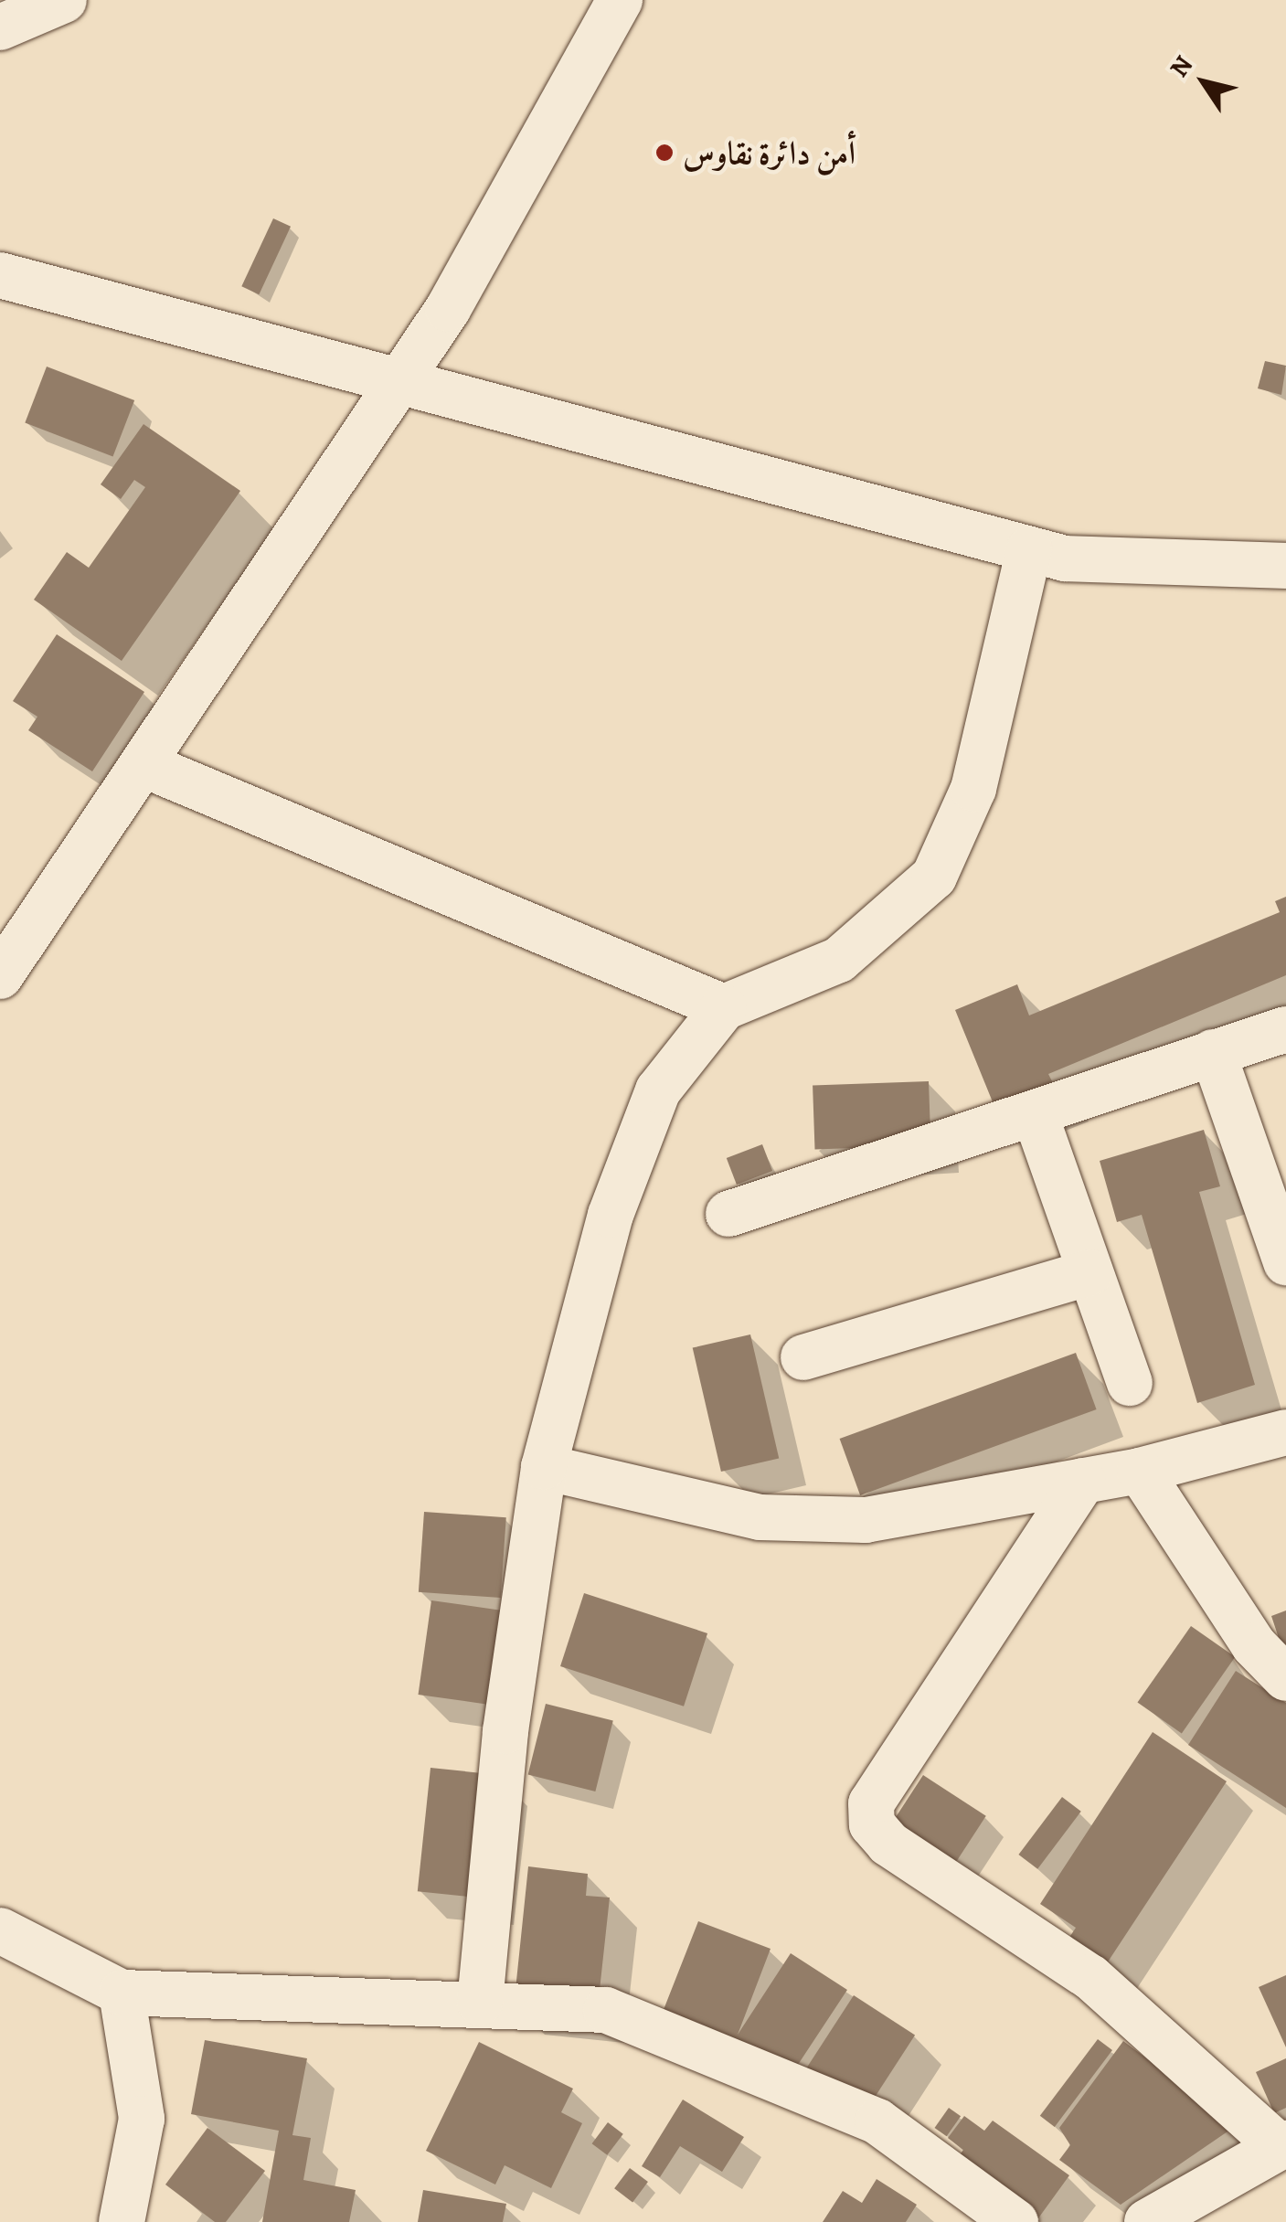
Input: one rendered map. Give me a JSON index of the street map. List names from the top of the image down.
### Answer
{
  "places": ["أمن دائرة نقاوس"],
  "north": "top left"
}
